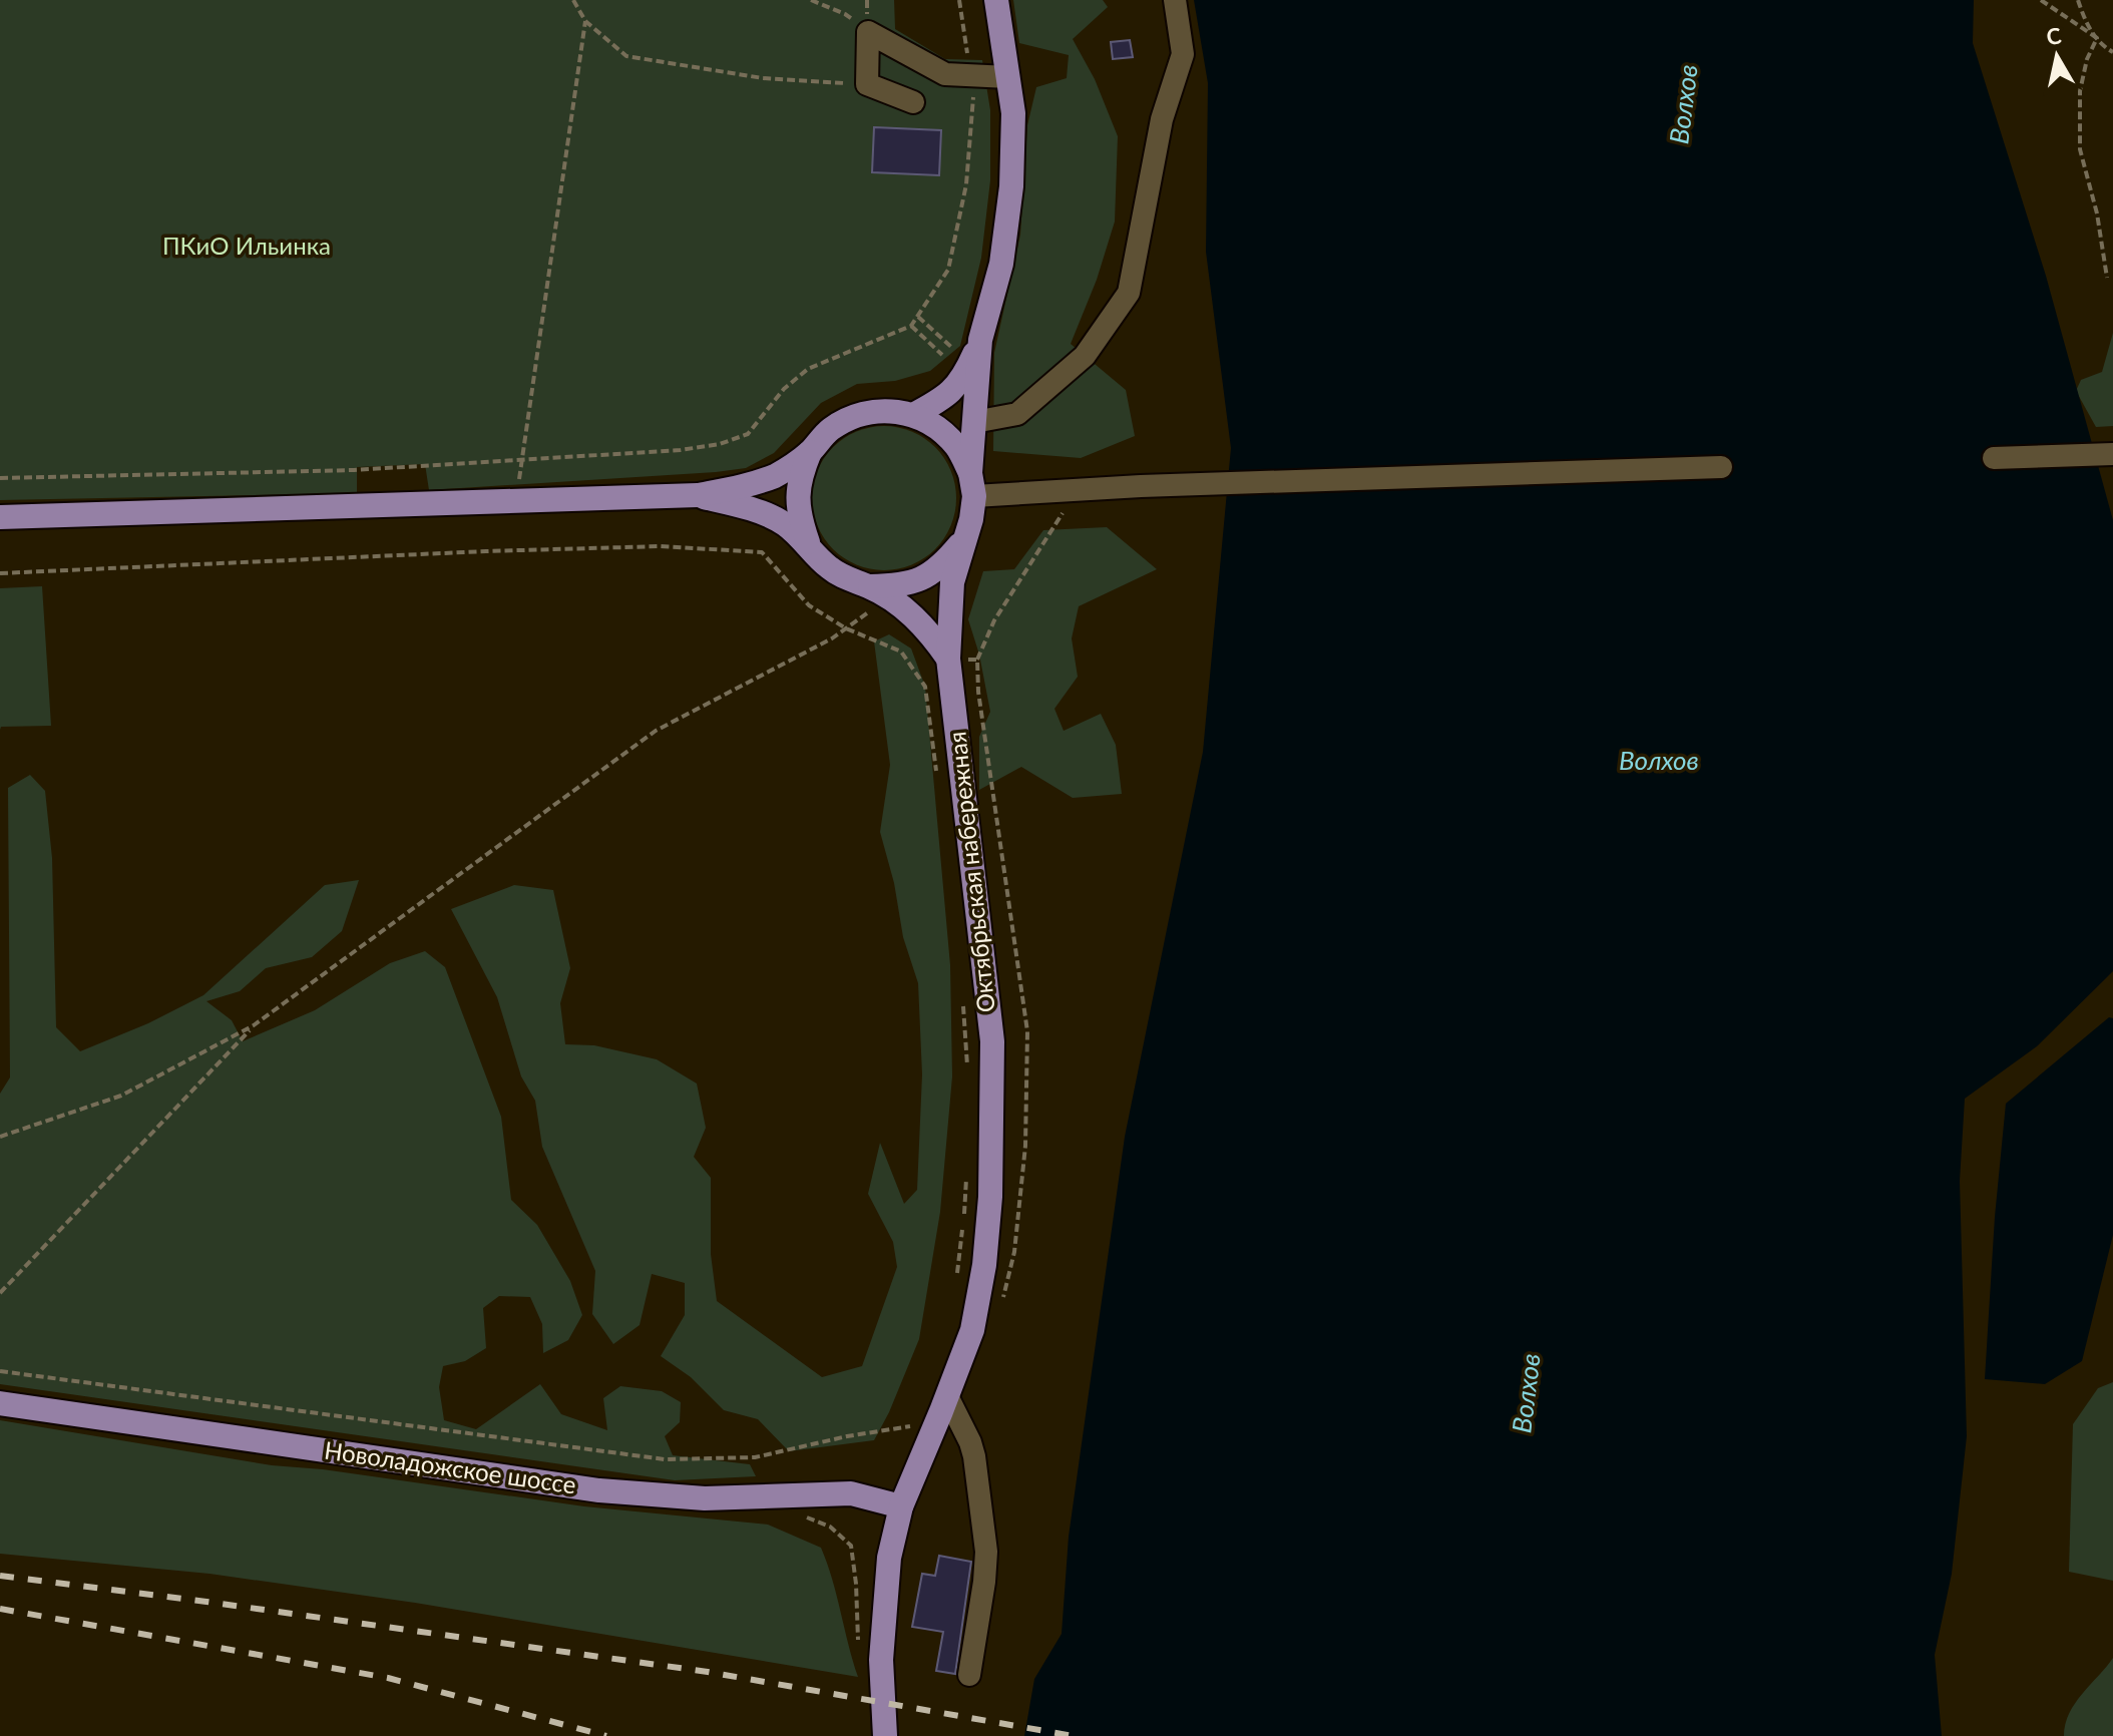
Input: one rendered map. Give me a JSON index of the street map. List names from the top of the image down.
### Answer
{
  "streets": {
    "main road": ["Октябрьская набережная", "Новоладожское шоссе"]
  },
  "crossings": [
    ["Октябрьская набережная", "Новоладожское шоссе"]
  ],
  "water": ["Волхов"],
  "parks": ["ПКиО Ильинка"],
  "north": "top"
}
